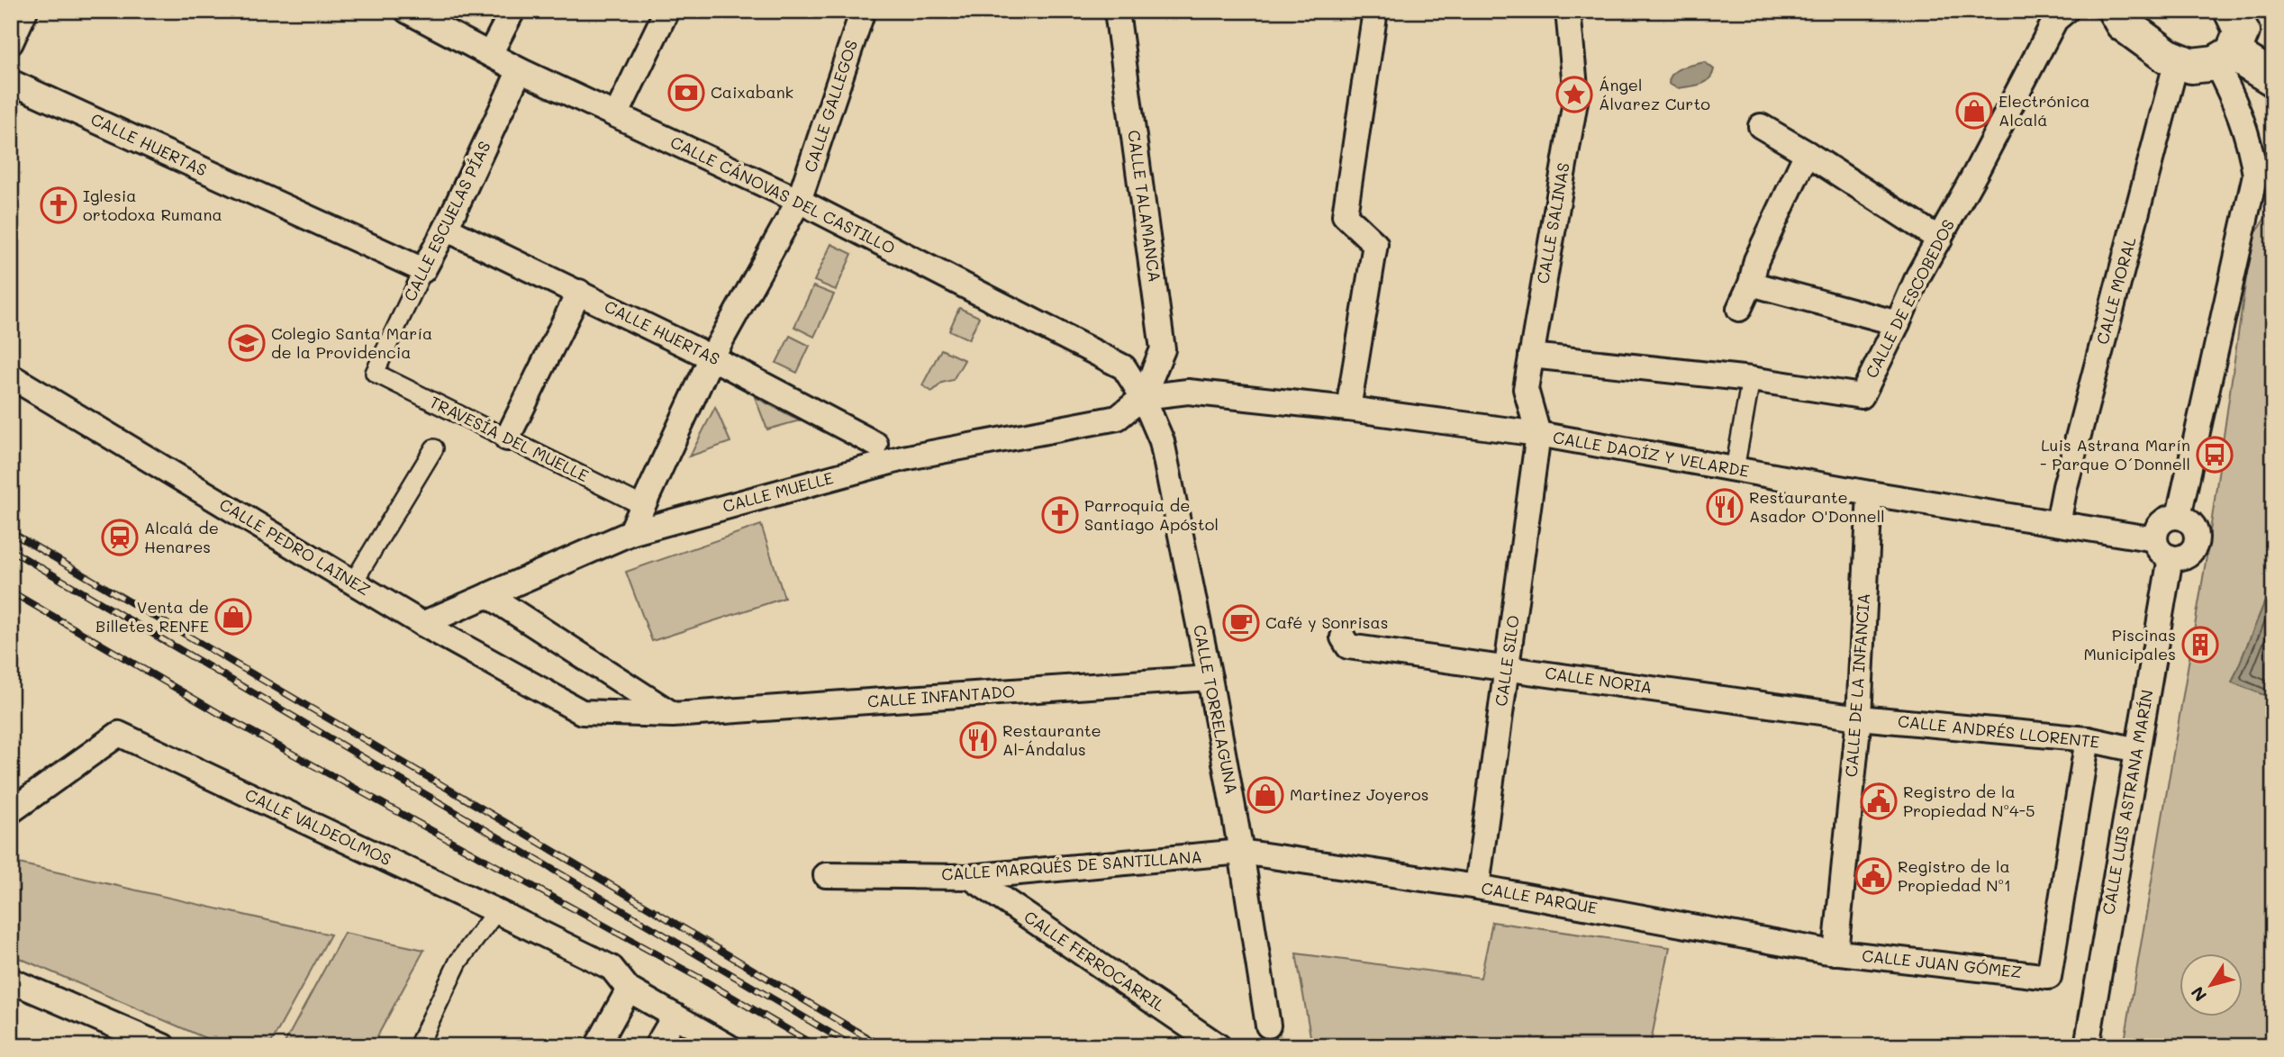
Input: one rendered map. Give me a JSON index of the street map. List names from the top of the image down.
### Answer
{
  "streets": {
    "street": [
      "CALLE GALLEGOS",
      "CALLE HUERTAS",
      "CALLE CÁNOVAS DEL CASTILLO",
      "CALLE TALAMANCA",
      "CALLE ESCUELAS PÍAS",
      "CALLE SALINAS",
      "CALLE MORAL",
      "CALLE DE ESCOBEDOS",
      "TRAVESÍA DEL MUELLE",
      "CALLE DAOÍZ Y VELARDE",
      "CALLE MUELLE",
      "CALLE PEDRO LAINEZ",
      "CALLE SILO",
      "CALLE NORIA",
      "CALLE DE LA INFANCIA",
      "CALLE INFANTADO",
      "CALLE TORRELAGUNA",
      "CALLE ANDRÉS LLORENTE",
      "CALLE LUIS ASTRANA MARÍN",
      "CALLE VALDEOLMOS",
      "CALLE MARQUÉS DE SANTILLANA",
      "CALLE PARQUE",
      "CALLE FERROCARRIL",
      "CALLE JUAN GÓMEZ"
    ]
  },
  "crossings": [
    ["CALLE GALLEGOS", "CALLE HUERTAS"],
    ["CALLE GALLEGOS", "CALLE CÁNOVAS DEL CASTILLO"],
    ["CALLE GALLEGOS", "TRAVESÍA DEL MUELLE"],
    ["CALLE GALLEGOS", "CALLE MUELLE"],
    ["CALLE HUERTAS", "CALLE ESCUELAS PÍAS"],
    ["CALLE CÁNOVAS DEL CASTILLO", "CALLE TALAMANCA"],
    ["CALLE CÁNOVAS DEL CASTILLO", "CALLE ESCUELAS PÍAS"],
    ["CALLE CÁNOVAS DEL CASTILLO", "CALLE DAOÍZ Y VELARDE"],
    ["CALLE CÁNOVAS DEL CASTILLO", "CALLE MUELLE"],
    ["CALLE CÁNOVAS DEL CASTILLO", "CALLE TORRELAGUNA"],
    ["CALLE TALAMANCA", "CALLE DAOÍZ Y VELARDE"],
    ["CALLE TALAMANCA", "CALLE MUELLE"],
    ["CALLE TALAMANCA", "CALLE TORRELAGUNA"],
    ["CALLE ESCUELAS PÍAS", "TRAVESÍA DEL MUELLE"],
    ["CALLE SALINAS", "CALLE DE ESCOBEDOS"],
    ["CALLE SALINAS", "CALLE DAOÍZ Y VELARDE"],
    ["CALLE SALINAS", "CALLE SILO"],
    ["CALLE MORAL", "CALLE DAOÍZ Y VELARDE"],
    ["CALLE DAOÍZ Y VELARDE", "CALLE MUELLE"],
    ["CALLE DAOÍZ Y VELARDE", "CALLE SILO"],
    ["CALLE DAOÍZ Y VELARDE", "CALLE DE LA INFANCIA"],
    ["CALLE DAOÍZ Y VELARDE", "CALLE TORRELAGUNA"],
    ["CALLE DAOÍZ Y VELARDE", "CALLE LUIS ASTRANA MARÍN"],
    ["CALLE MUELLE", "CALLE PEDRO LAINEZ"],
    ["CALLE MUELLE", "CALLE TORRELAGUNA"],
    ["CALLE PEDRO LAINEZ", "CALLE INFANTADO"],
    ["CALLE SILO", "CALLE NORIA"],
    ["CALLE SILO", "CALLE PARQUE"],
    ["CALLE NORIA", "CALLE DE LA INFANCIA"],
    ["CALLE NORIA", "CALLE ANDRÉS LLORENTE"],
    ["CALLE DE LA INFANCIA", "CALLE ANDRÉS LLORENTE"],
    ["CALLE DE LA INFANCIA", "CALLE PARQUE"],
    ["CALLE DE LA INFANCIA", "CALLE JUAN GÓMEZ"],
    ["CALLE INFANTADO", "CALLE TORRELAGUNA"],
    ["CALLE TORRELAGUNA", "CALLE MARQUÉS DE SANTILLANA"],
    ["CALLE TORRELAGUNA", "CALLE PARQUE"],
    ["CALLE ANDRÉS LLORENTE", "CALLE LUIS ASTRANA MARÍN"],
    ["CALLE ANDRÉS LLORENTE", "CALLE JUAN GÓMEZ"],
    ["CALLE MARQUÉS DE SANTILLANA", "CALLE PARQUE"],
    ["CALLE MARQUÉS DE SANTILLANA", "CALLE FERROCARRIL"],
    ["CALLE PARQUE", "CALLE JUAN GÓMEZ"]
  ],
  "places": {
    "bank": ["Caixabank"],
    "place": ["Ángel Álvarez Curto"],
    "shop": ["Electrónica Alcalá", "Venta de Billetes RENFE", "Martinez Joyeros"],
    "church": ["Iglesia ortodoxa Rumana", "Parroquia de Santiago Apóstol"],
    "school or university": ["Colegio Santa María de la Providencia"],
    "bus stop": ["Luis Astrana Marín - Parque O´Donnell"],
    "restaurant": ["Restaurante Asador O'Donnell", "Restaurante Al-Ándalus"],
    "station": ["Alcalá de Henares"],
    "cafe": ["Café y Sonrisas"],
    "building": ["Piscinas Municipales"],
    "public building": ["Registro de la Propiedad Nº4-5", "Registro de la Propiedad Nº1"]
  },
  "north": "bottom left"
}
